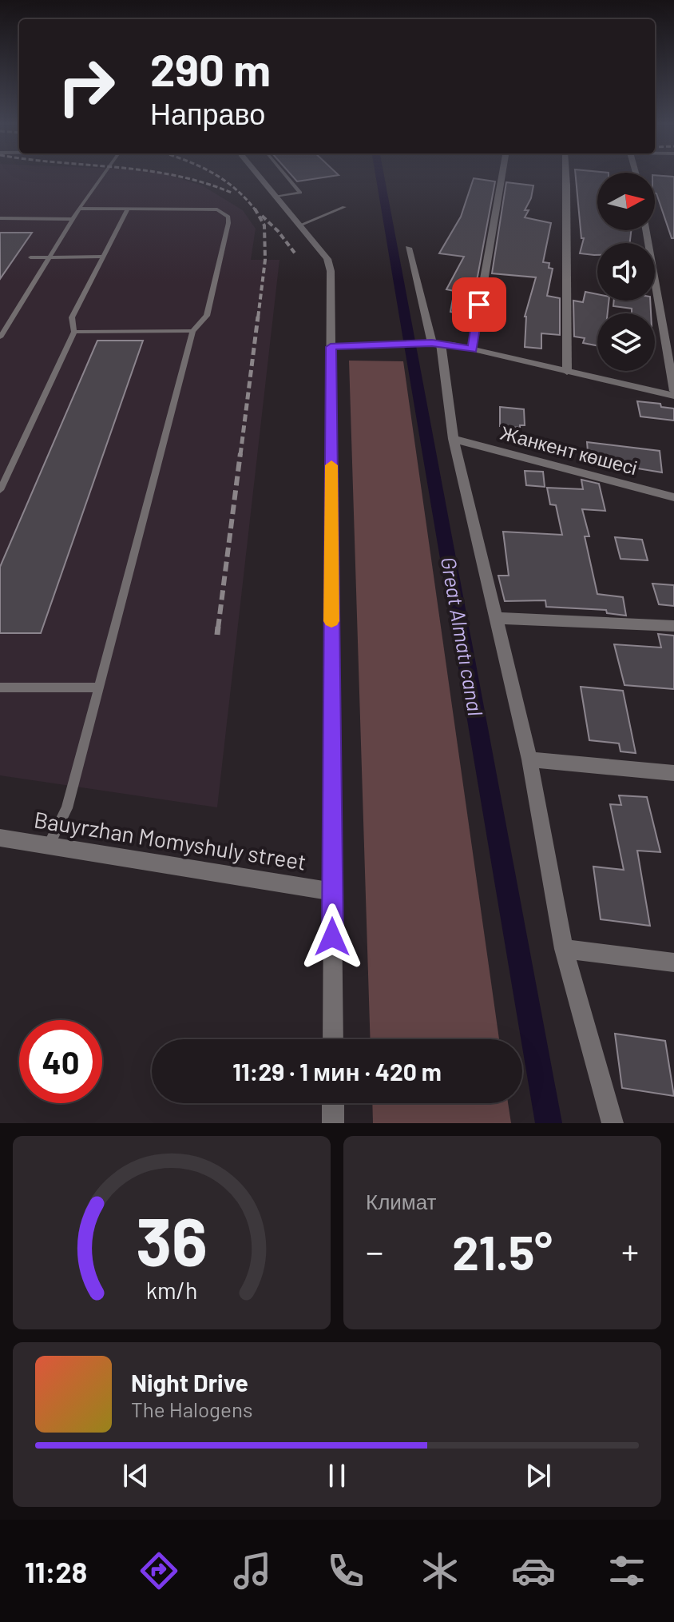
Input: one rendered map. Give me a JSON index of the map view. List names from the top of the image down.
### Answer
{
  "streets": {
    "street": ["Жанкент көшесі", "Bauyrzhan Momyshuly street"]
  },
  "water": ["Great Almatı canal"],
  "north": "right",
  "page": {
    "turn": ["290 m", "Направо"],
    "limit": "40",
    "trip": "11:29 · 1 мин · 420 m",
    "tile": "Климат",
    "heat": ["−", "21.5°", "+"],
    "song": ["Night Drive", "The Halogens"],
    "tabs": "11:28",
    "gauge": ["36", "km/h"]
  }
}
